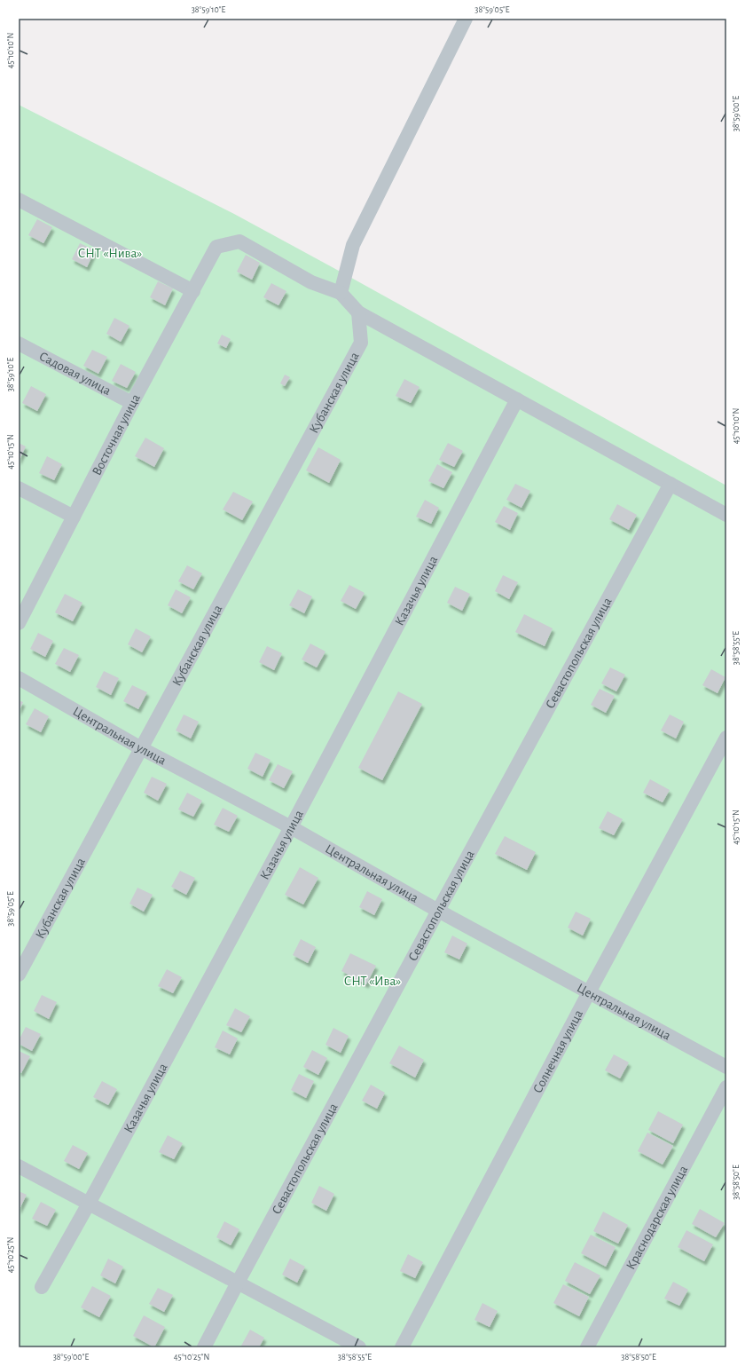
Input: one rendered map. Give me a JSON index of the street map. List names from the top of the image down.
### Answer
{
  "streets": {
    "street": [
      "Садовая улица",
      "Кубанская улица",
      "Восточная улица",
      "Казачья улица",
      "Севастопольская улица",
      "Центральная улица",
      "Солнечная улица",
      "Краснодарская улица"
    ]
  },
  "crossings": [
    ["Садовая улица", "Восточная улица"],
    ["Кубанская улица", "Центральная улица"],
    ["Казачья улица", "Центральная улица"],
    ["Севастопольская улица", "Центральная улица"],
    ["Центральная улица", "Солнечная улица"]
  ],
  "parks": ["СНТ «Нива»", "СНТ «Ива»"],
  "coordinates": [
    "38°59'10\"E",
    "38°59'05\"E",
    "45°10'10\"N",
    "38°59'00\"E",
    "45°10'15\"N",
    "38°58'55\"E",
    "38°58'50\"E",
    "45°10'25\"N"
  ]
}
